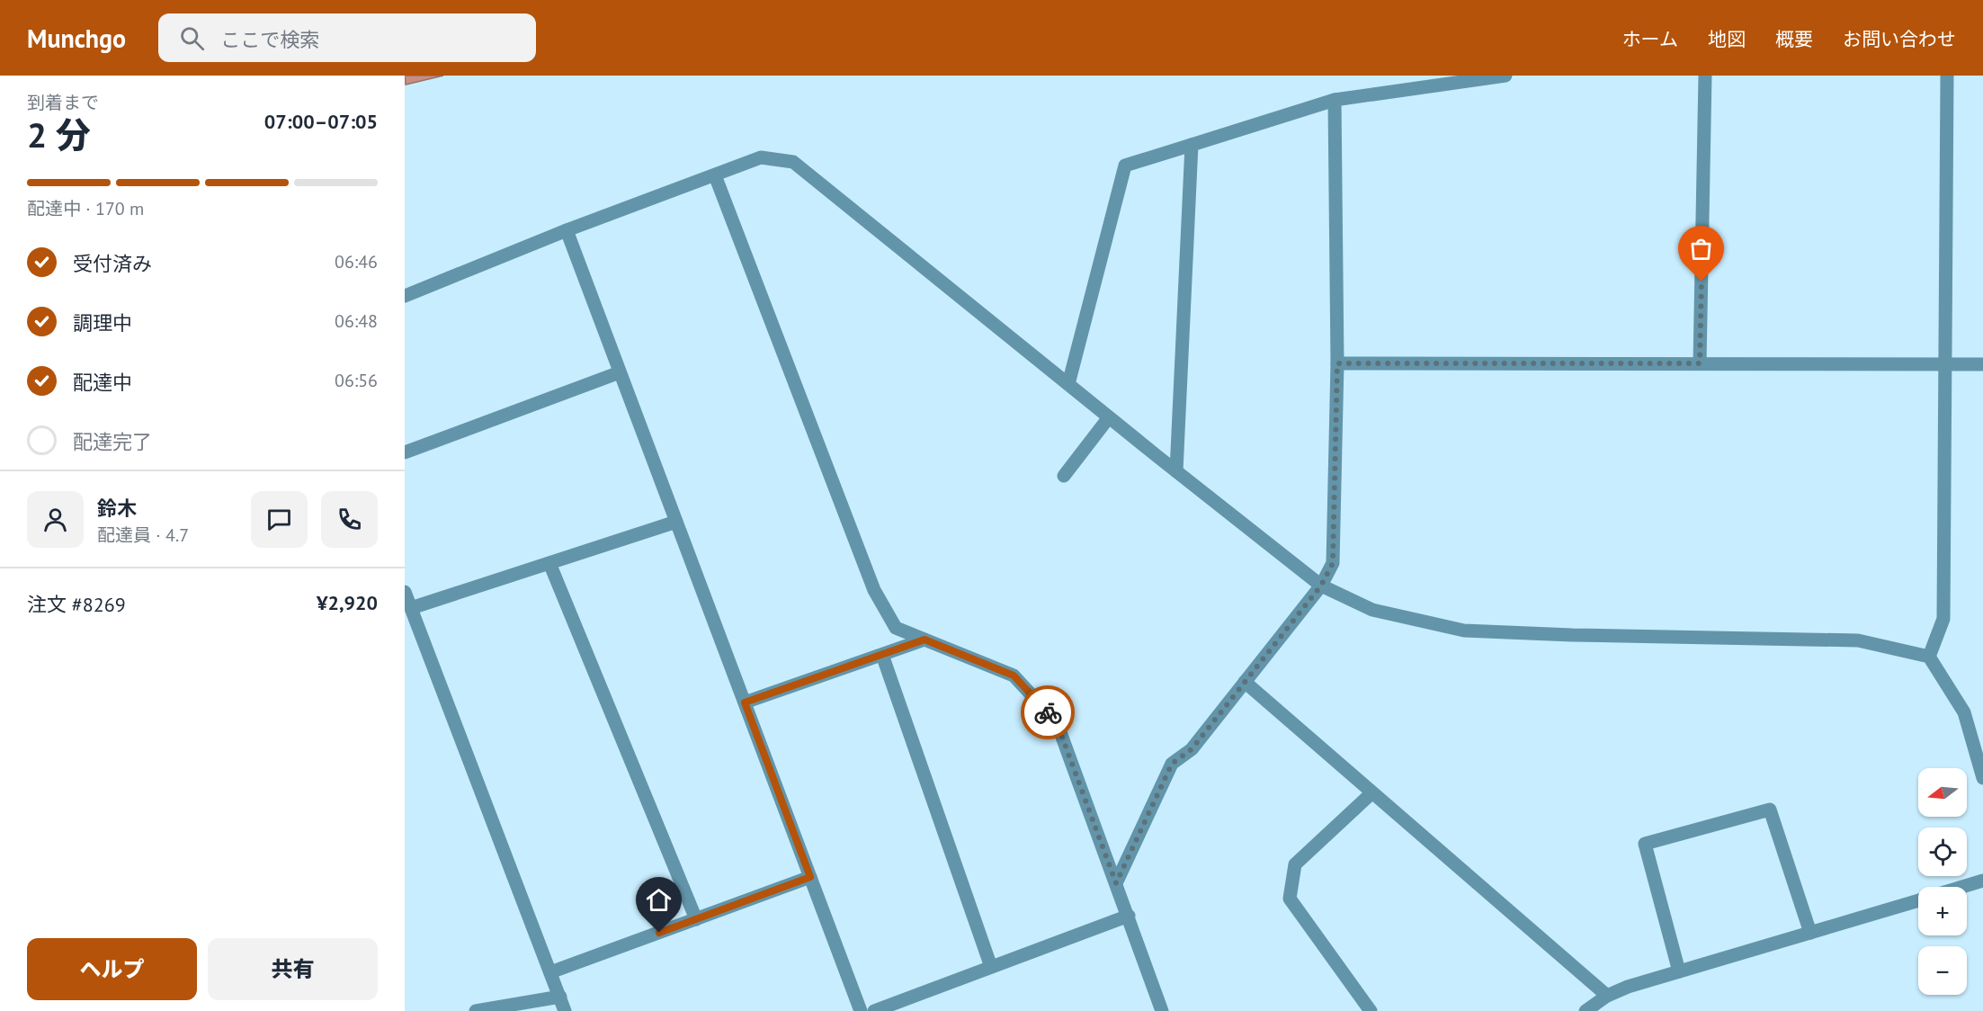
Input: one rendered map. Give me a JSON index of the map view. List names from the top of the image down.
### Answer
{
  "north": "left",
  "page": {
    "header": "Munchgo",
    "search": "ここで検索",
    "nav": [
      "ホーム",
      "地図",
      "概要",
      "お問い合わせ"
    ],
    "heading": ["2 分", "到着まで", "07:00–07:05"],
    "panel": [
      "鈴木",
      "配達員 · 4.7",
      "注文 #8269",
      "¥2,920"
    ],
    "bar": "配達中 · 170 m",
    "list": [
      ["受付済み", "06:46"],
      ["調理中", "06:48"],
      ["配達中", "06:56"],
      "配達完了"
    ],
    "map_buttons": ["+", "−"],
    "buttons": ["ヘルプ", "共有"]
  }
}
